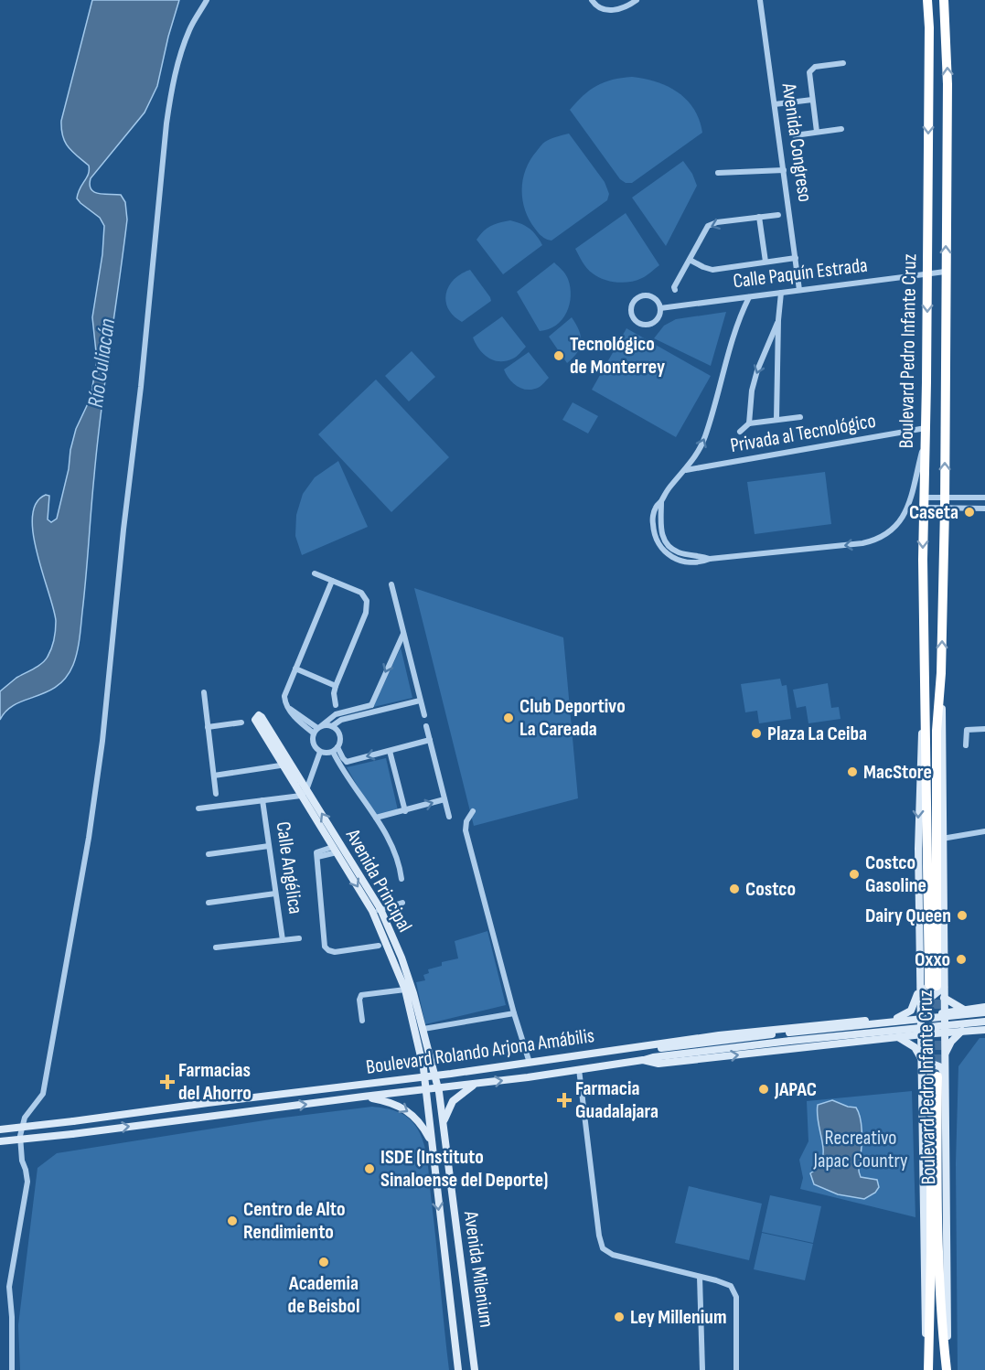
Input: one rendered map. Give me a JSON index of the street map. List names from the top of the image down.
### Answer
{
  "streets": {
    "highway": ["Boulevard Pedro Infante Cruz"],
    "street": [
      "Avenida Congreso",
      "Calle Paquín Estrada",
      "Privada al Tecnológico",
      "Calle Angélica",
      "Avenida Principal",
      "Boulevard Rolando Arjona Amábilis",
      "Avenida Milenium"
    ]
  },
  "crossings": [
    ["Avenida Congreso", "Calle Paquín Estrada"],
    ["Calle Paquín Estrada", "Boulevard Pedro Infante Cruz"],
    ["Boulevard Pedro Infante Cruz", "Privada al Tecnológico"],
    ["Boulevard Pedro Infante Cruz", "Boulevard Rolando Arjona Amábilis"],
    ["Avenida Principal", "Boulevard Rolando Arjona Amábilis"],
    ["Avenida Principal", "Avenida Milenium"],
    ["Boulevard Rolando Arjona Amábilis", "Avenida Milenium"]
  ],
  "water": ["Río Culiacán"],
  "parks": ["Recreativo Japac Country"],
  "places": {
    "other": [
      "Tecnológico de Monterrey",
      "Caseta",
      "Club Deportivo La Careada",
      "Plaza La Ceiba",
      "MacStore",
      "Costco Gasoline",
      "Costco",
      "Dairy Queen",
      "Oxxo",
      "JAPAC",
      "ISDE (Instituto Sinaloense del Deporte)",
      "Centro de Alto Rendimiento",
      "Academia de Beisbol",
      "Ley Millenium"
    ],
    "health": ["Farmacias del Ahorro", "Farmacia Guadalajara"]
  }
}
